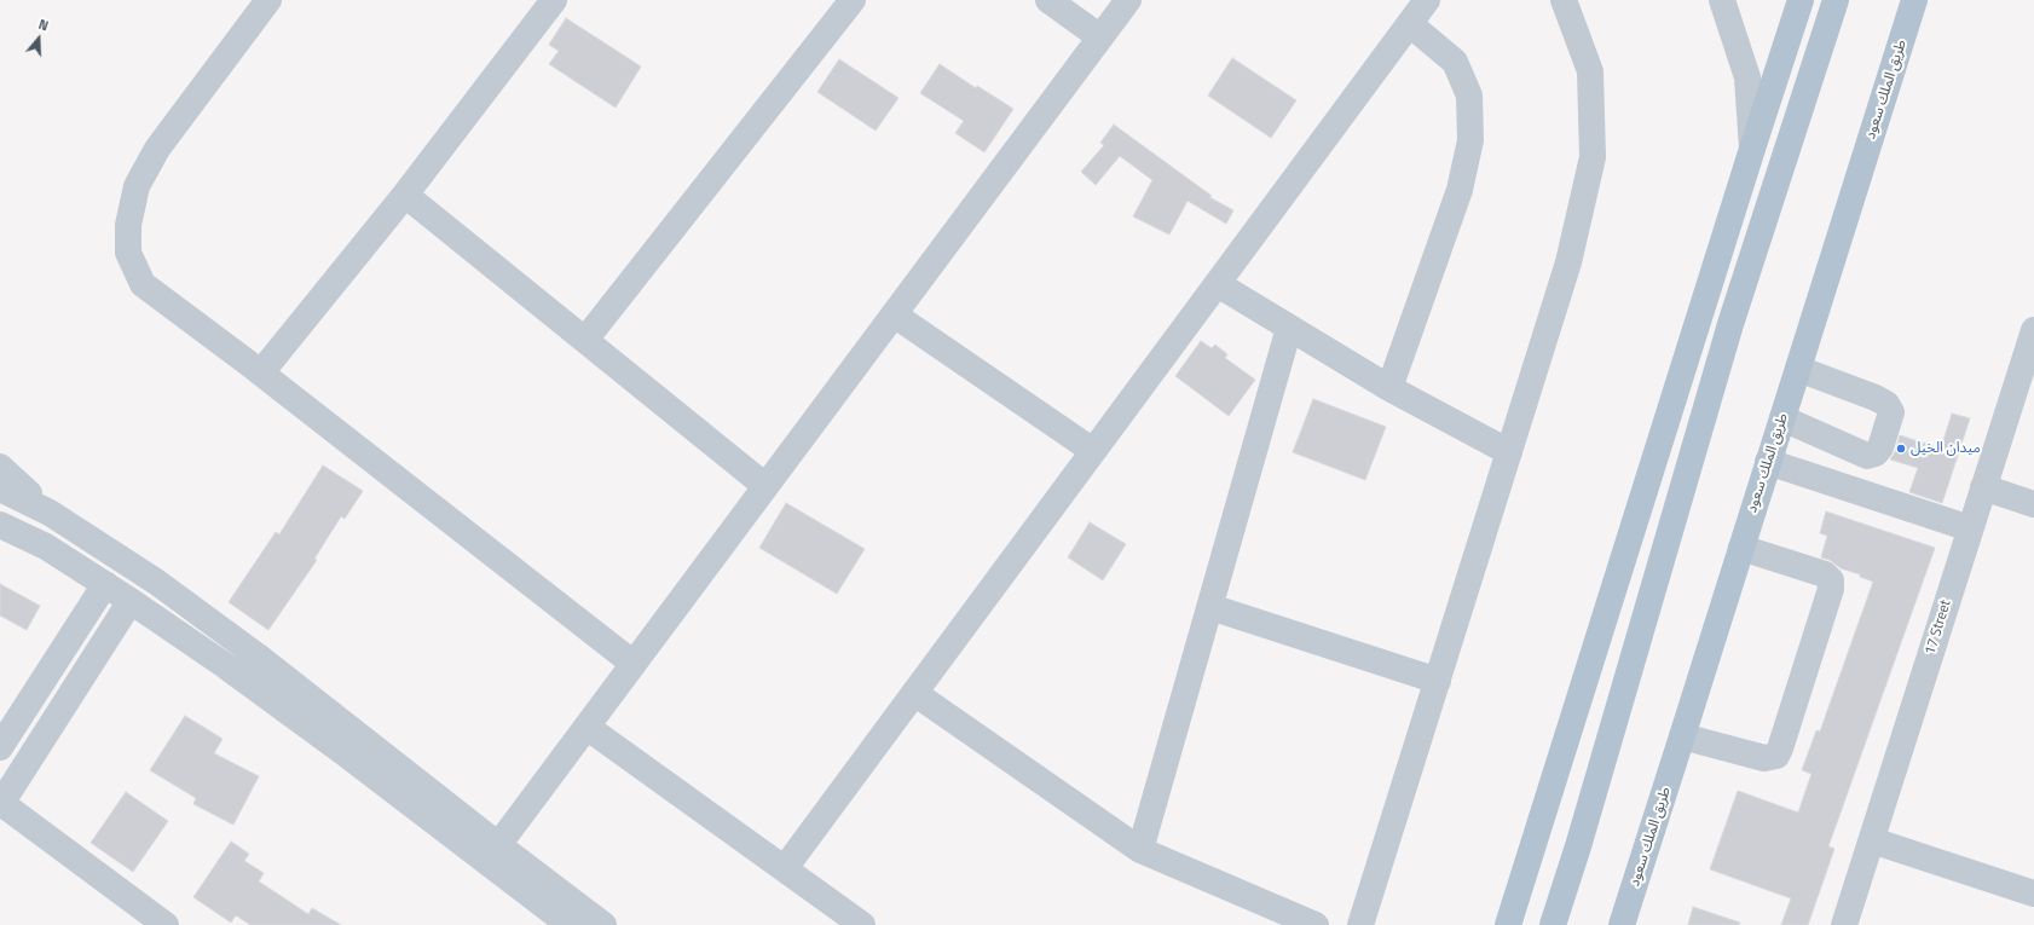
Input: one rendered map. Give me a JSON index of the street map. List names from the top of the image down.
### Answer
{
  "streets": {
    "main road": ["طريق الملك سعود"],
    "street": ["17 Street"]
  },
  "places": ["ميدان الخيل"],
  "north": "top"
}
